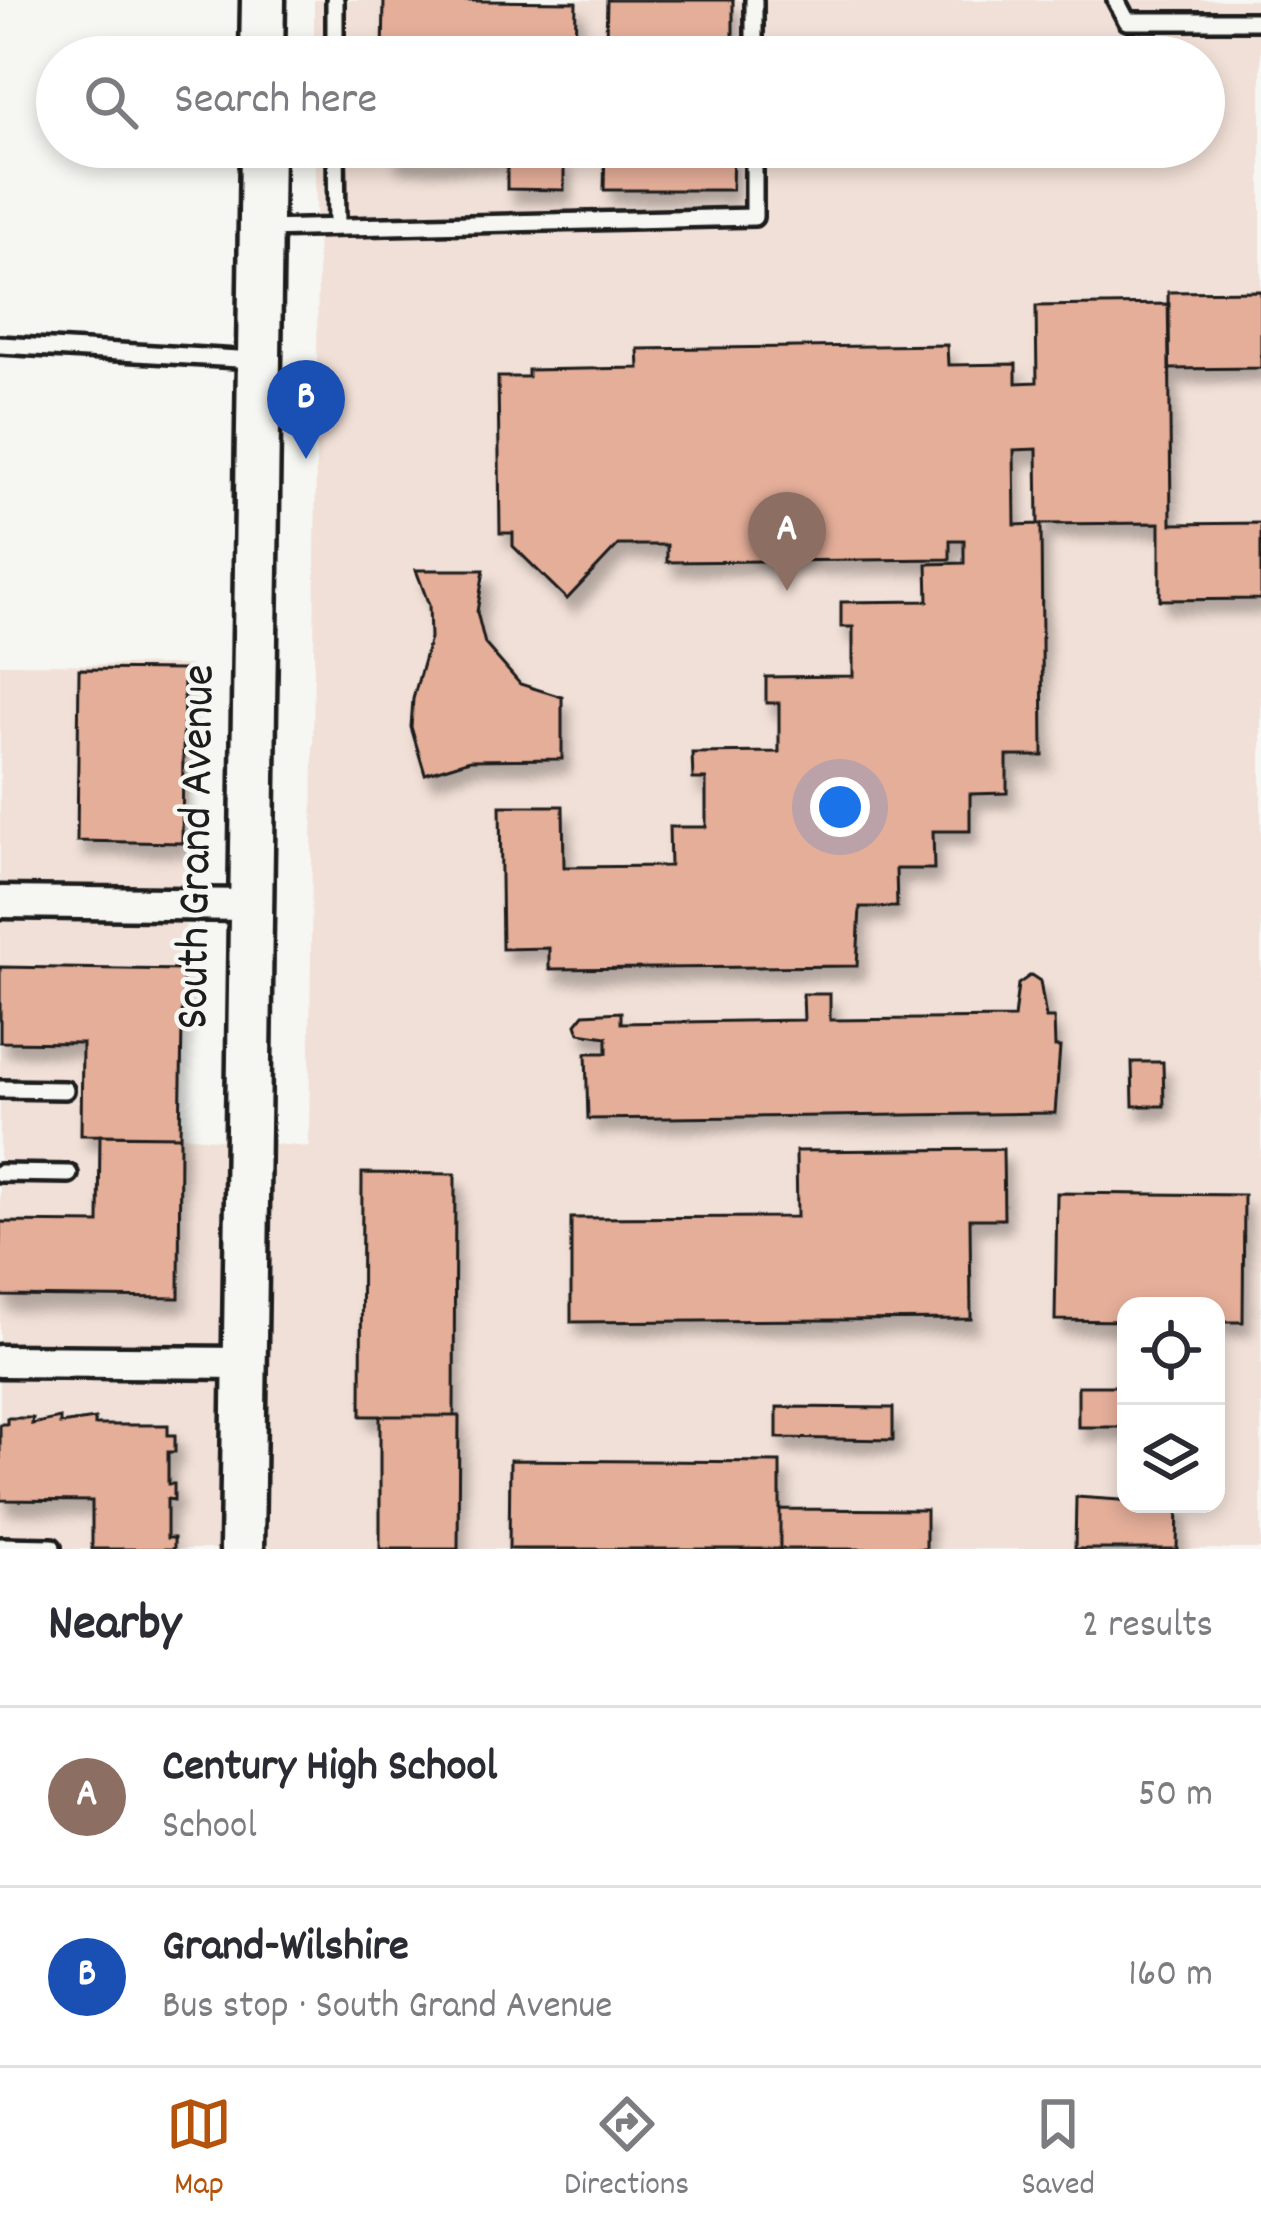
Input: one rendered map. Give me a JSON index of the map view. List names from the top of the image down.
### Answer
{
  "streets": {
    "main road": ["South Grand Avenue"]
  },
  "page": {
    "search": "Search here",
    "pins": ["B", "A"],
    "heading": ["Nearby", "2 results"],
    "list": [
      {
        "mark": "A",
        "name": "Century High School",
        "note": "School",
        "value": "50 m"
      },
      {
        "mark": "B",
        "name": "Grand-Wilshire",
        "note": "Bus stop · South Grand Avenue",
        "value": "160 m"
      }
    ],
    "nav": ["Map", "Directions", "Saved"]
  }
}
